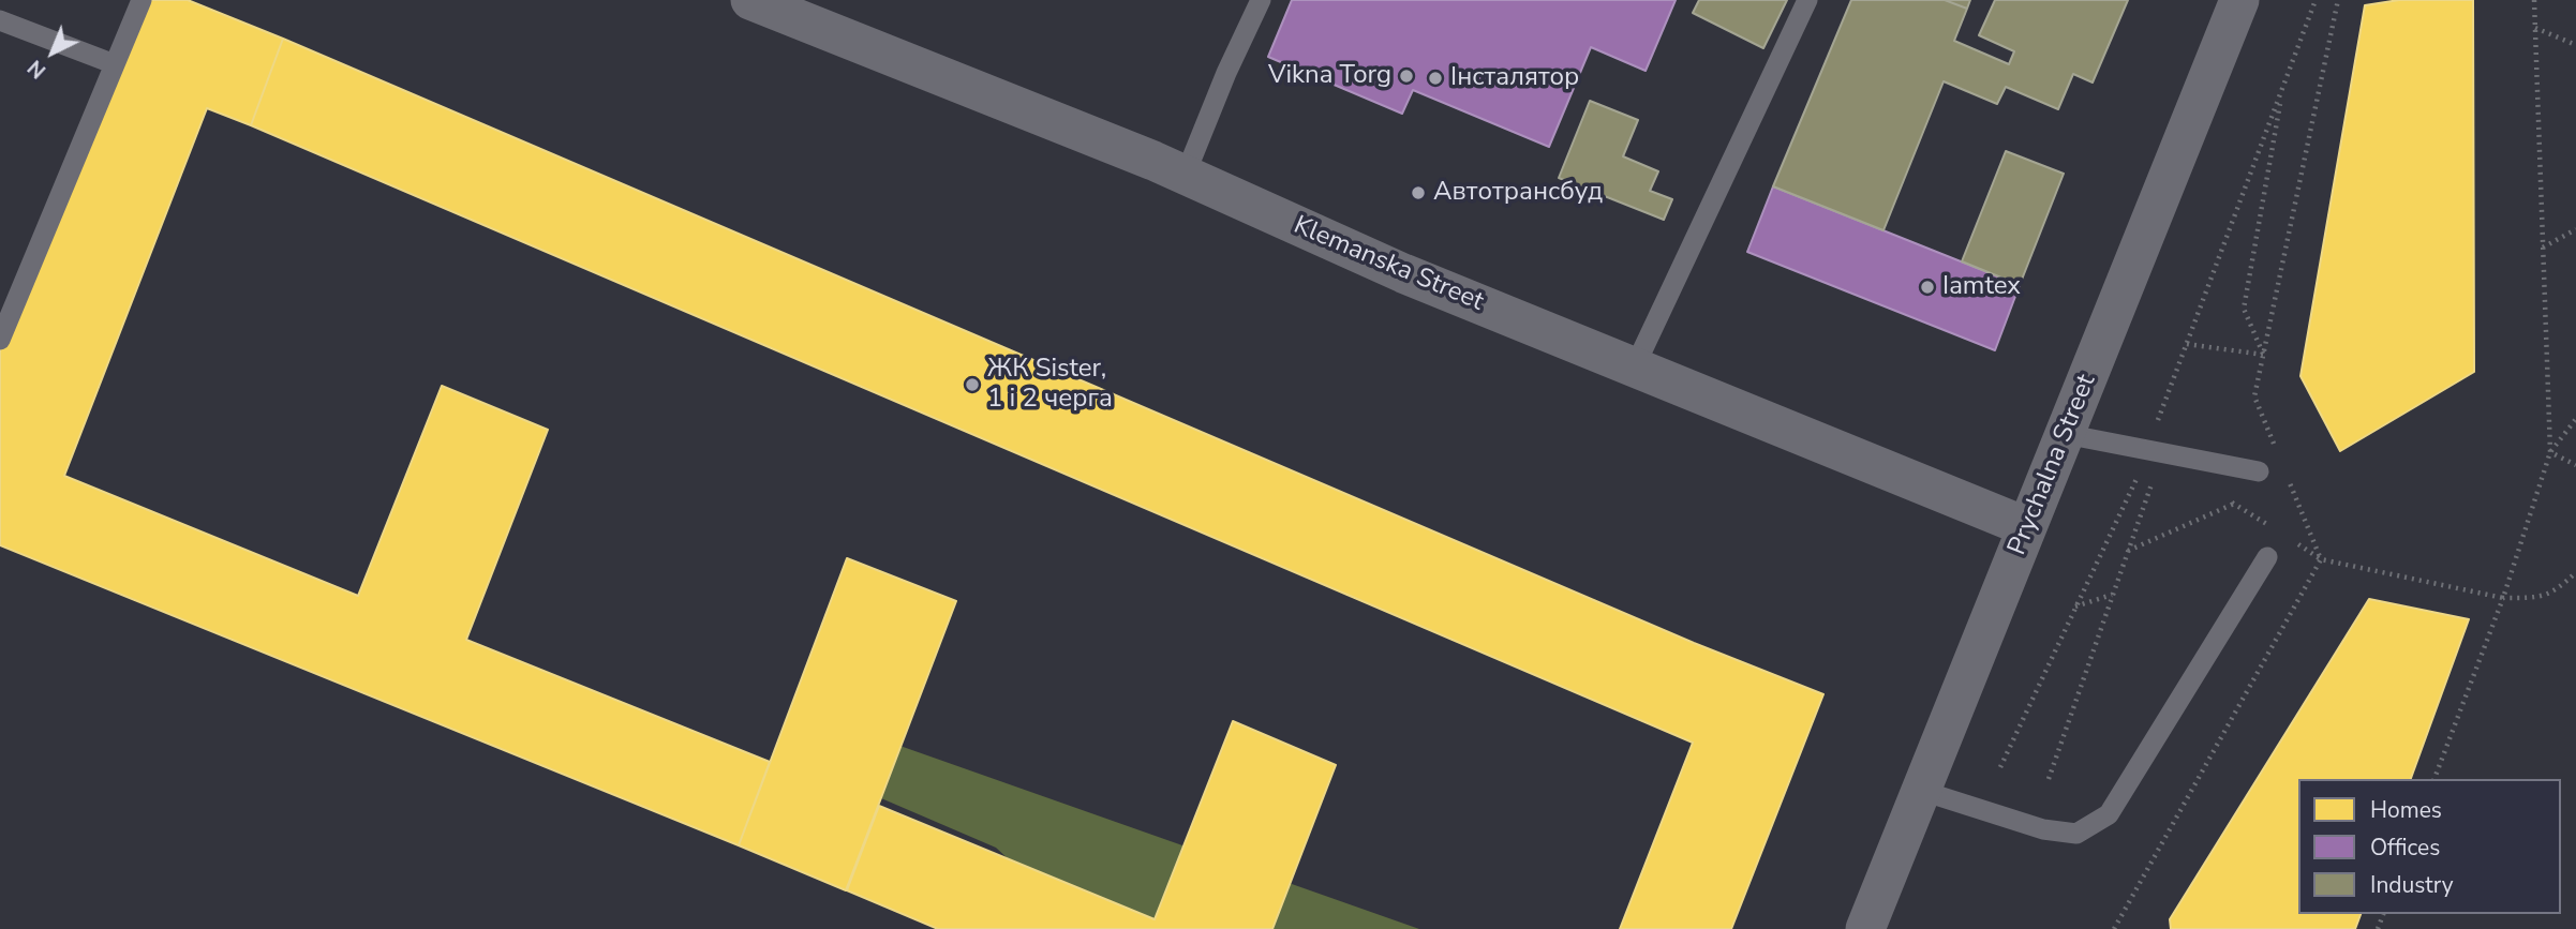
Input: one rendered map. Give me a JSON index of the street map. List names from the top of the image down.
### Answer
{
  "streets": {
    "street": ["Klemanska Street", "Prychalna Street"]
  },
  "crossings": [
    ["Klemanska Street", "Prychalna Street"]
  ],
  "places": [
    "Vikna Torg",
    "Інсталятор",
    "Автотрансбуд",
    "Iamtex",
    "ЖК Sister, 1 і 2 черга"
  ],
  "legend": ["Homes", "Offices", "Industry"],
  "north": "bottom left"
}
